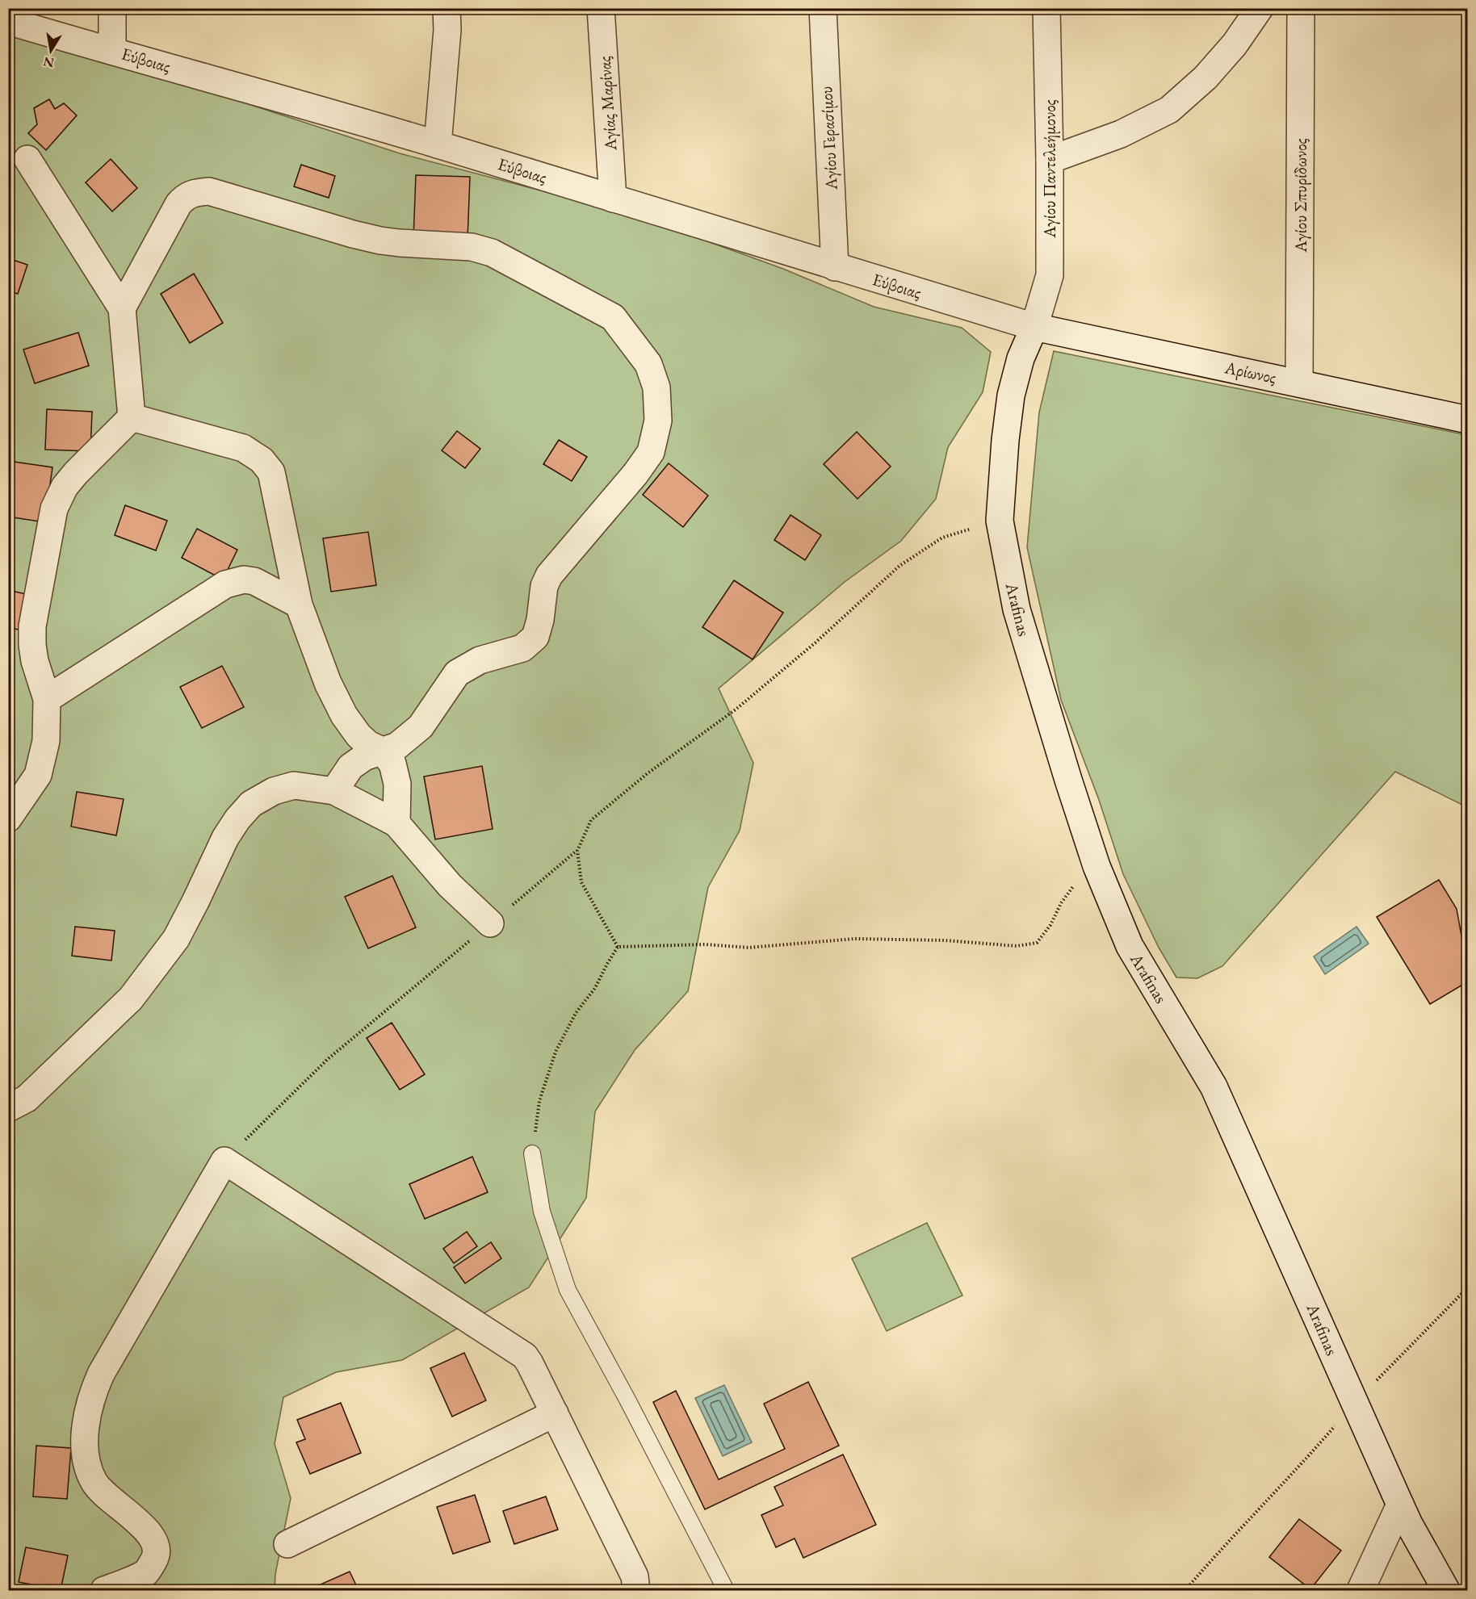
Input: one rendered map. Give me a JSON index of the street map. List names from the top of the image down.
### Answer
{
  "streets": {
    "street": [
      "Εύβοιας",
      "Αγίας Μαρίνας",
      "Αγίου Γερασίμου",
      "Αγίου Παντελεήμονος",
      "Αγίου Σπυρίδωνος",
      "Αρίωνος",
      "Arafinas"
    ]
  },
  "crossings": [
    ["Εύβοιας", "Αγίας Μαρίνας"],
    ["Εύβοιας", "Αγίου Γερασίμου"],
    ["Εύβοιας", "Αγίου Παντελεήμονος"],
    ["Εύβοιας", "Αρίωνος"],
    ["Εύβοιας", "Arafinas"],
    ["Αγίου Παντελεήμονος", "Αρίωνος"],
    ["Αγίου Παντελεήμονος", "Arafinas"],
    ["Αγίου Σπυρίδωνος", "Αρίωνος"],
    ["Αρίωνος", "Arafinas"]
  ],
  "north": "bottom"
}
